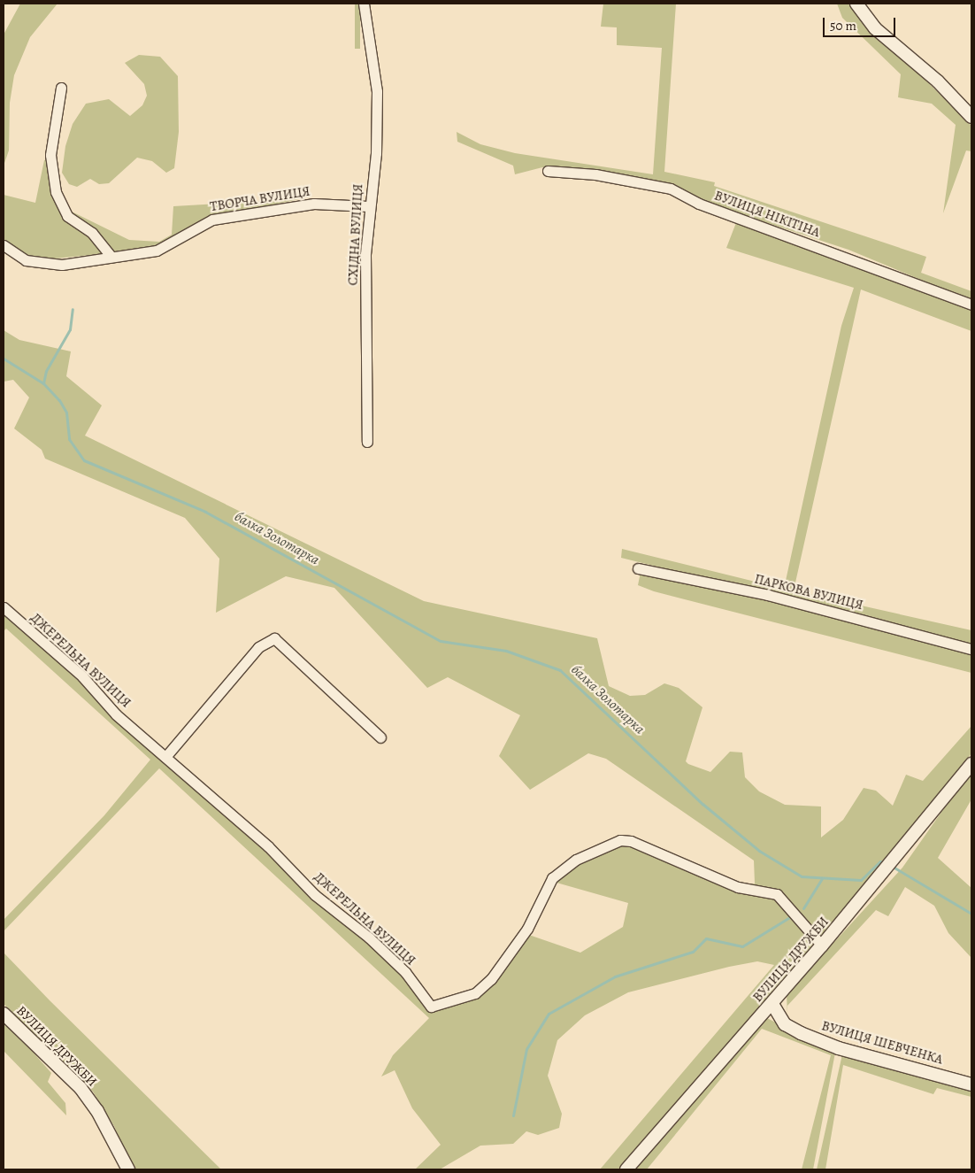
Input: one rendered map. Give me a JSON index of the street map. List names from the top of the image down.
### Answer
{
  "streets": {
    "street": [
      "ТВОРЧА ВУЛИЦЯ",
      "ВУЛИЦЯ НІКІТІНА",
      "СХІДНА ВУЛИЦЯ",
      "ПАРКОВА ВУЛИЦЯ",
      "ДЖЕРЕЛЬНА ВУЛИЦЯ",
      "ВУЛИЦЯ ДРУЖБИ",
      "ВУЛИЦЯ ШЕВЧЕНКА"
    ]
  },
  "crossings": [
    ["ТВОРЧА ВУЛИЦЯ", "СХІДНА ВУЛИЦЯ"],
    ["ДЖЕРЕЛЬНА ВУЛИЦЯ", "ВУЛИЦЯ ДРУЖБИ"],
    ["ВУЛИЦЯ ДРУЖБИ", "ВУЛИЦЯ ШЕВЧЕНКА"]
  ],
  "water": ["балка Золотарка"],
  "scale_bar": "50 m"
}
